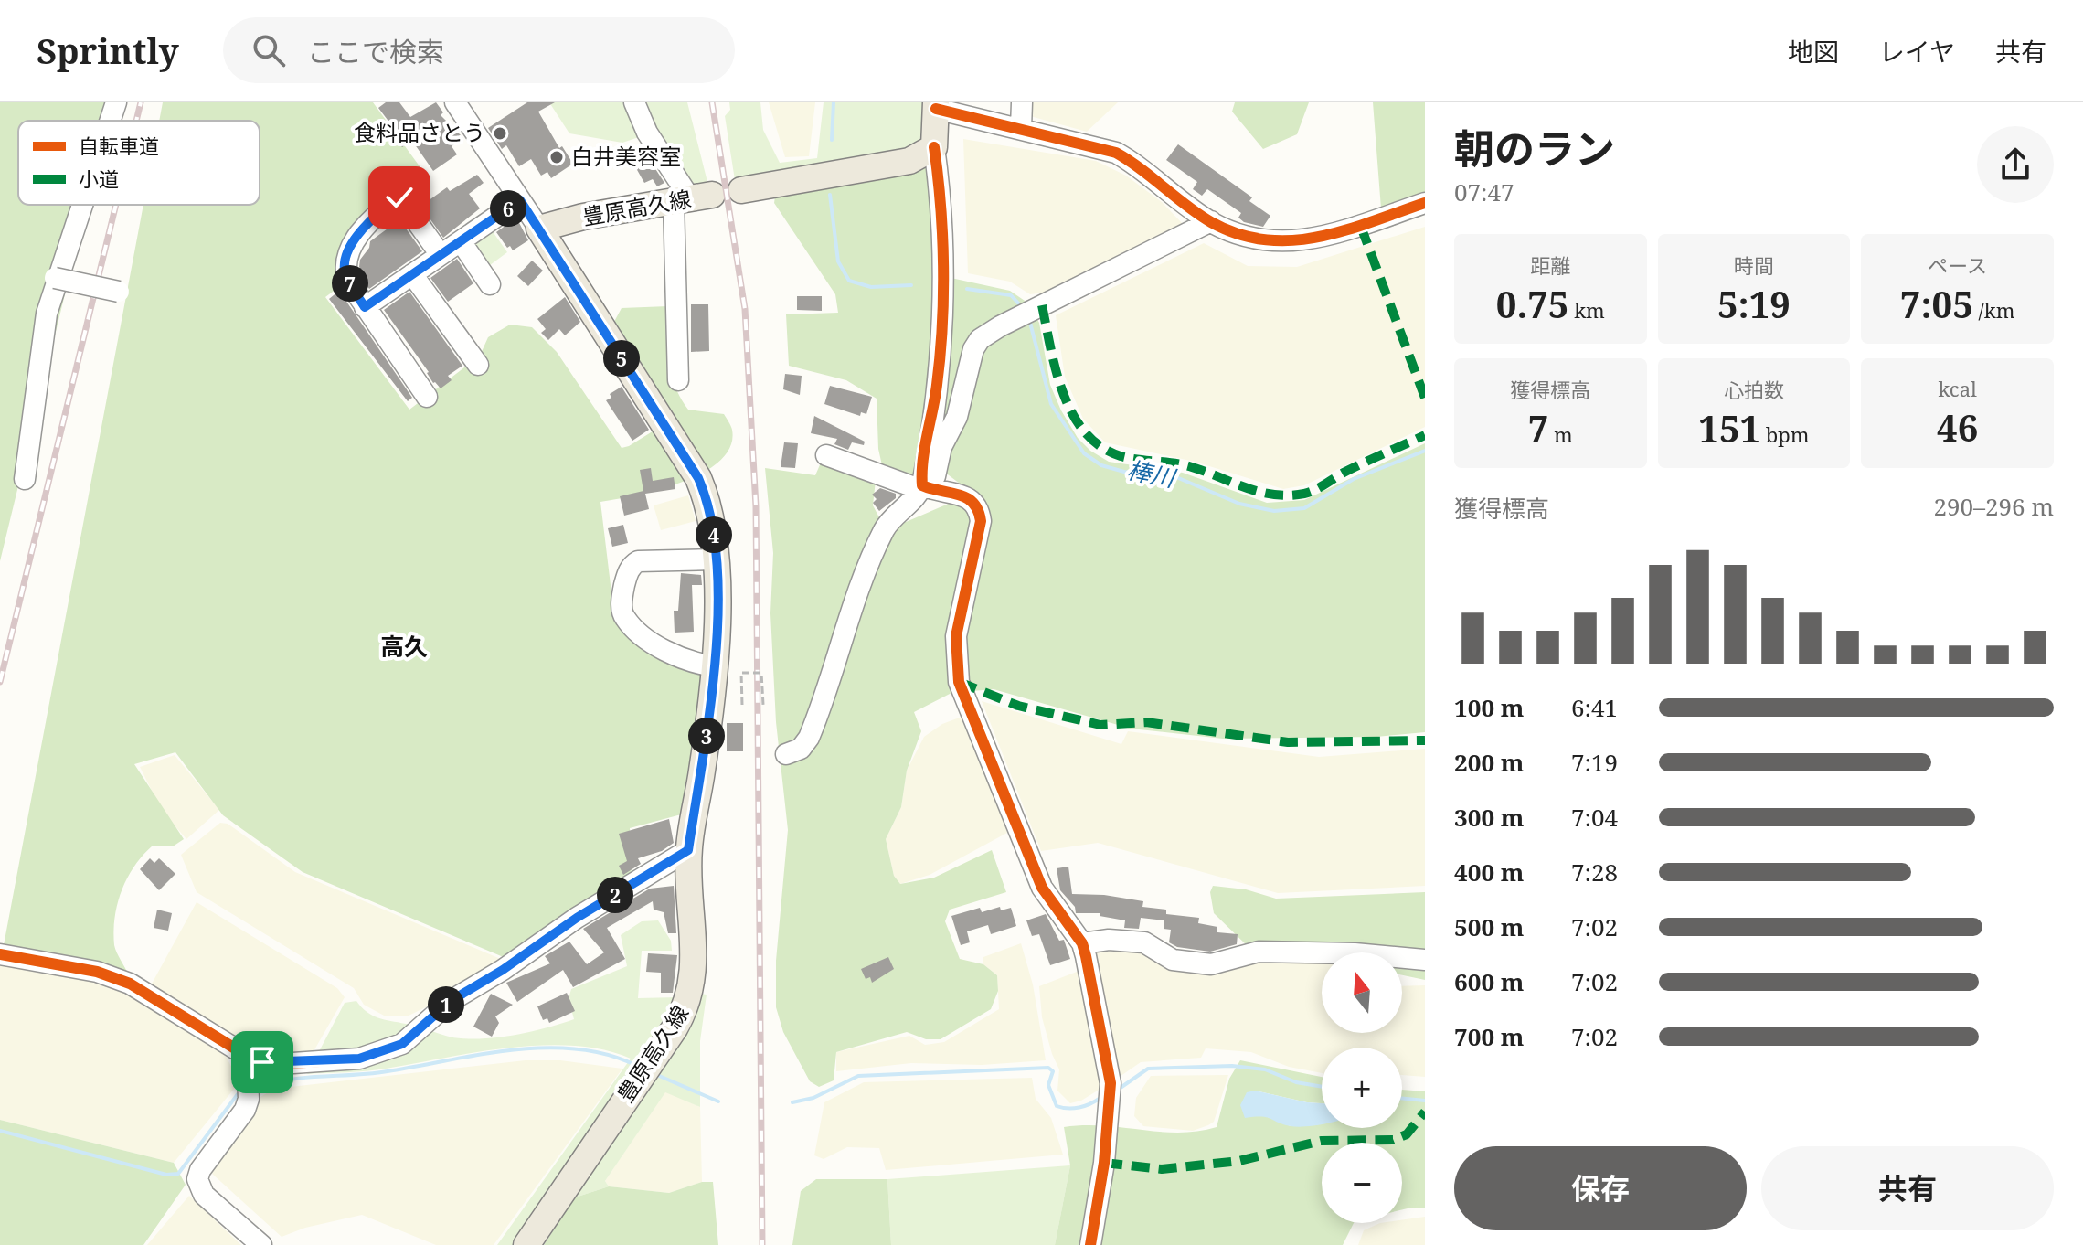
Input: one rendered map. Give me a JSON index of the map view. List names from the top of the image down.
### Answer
{
  "streets": {
    "main road": ["豊原高久線"]
  },
  "districts": ["高久"],
  "water": ["棒川"],
  "places": ["食料品さとう", "白井美容室"],
  "legend": ["自転車道", "小道"],
  "north": "top",
  "page": {
    "header": "Sprintly",
    "search": "ここで検索",
    "nav": ["地図", "レイヤ", "共有"],
    "heading": ["朝のラン", "07:47"],
    "pins": [
      "6",
      "7",
      "5",
      "4",
      "3",
      "2",
      "1"
    ],
    "stats": [
      ["距離", "0.75 km"],
      ["時間", "5:19"],
      ["ペース", "7:05 /km"],
      ["獲得標高", "7 m"],
      ["心拍数", "151 bpm"],
      ["kcal", "46"]
    ],
    "chart": ["獲得標高", "290–296 m"],
    "list": [
      {
        "name": "100 m",
        "note": "6:41"
      },
      {
        "name": "200 m",
        "note": "7:19"
      },
      {
        "name": "300 m",
        "note": "7:04"
      },
      {
        "name": "400 m",
        "note": "7:28"
      },
      {
        "name": "500 m",
        "note": "7:02"
      },
      {
        "name": "600 m",
        "note": "7:02"
      },
      {
        "name": "700 m",
        "note": "7:02"
      }
    ],
    "map_buttons": ["+", "−"],
    "buttons": ["保存", "共有"]
  }
}
